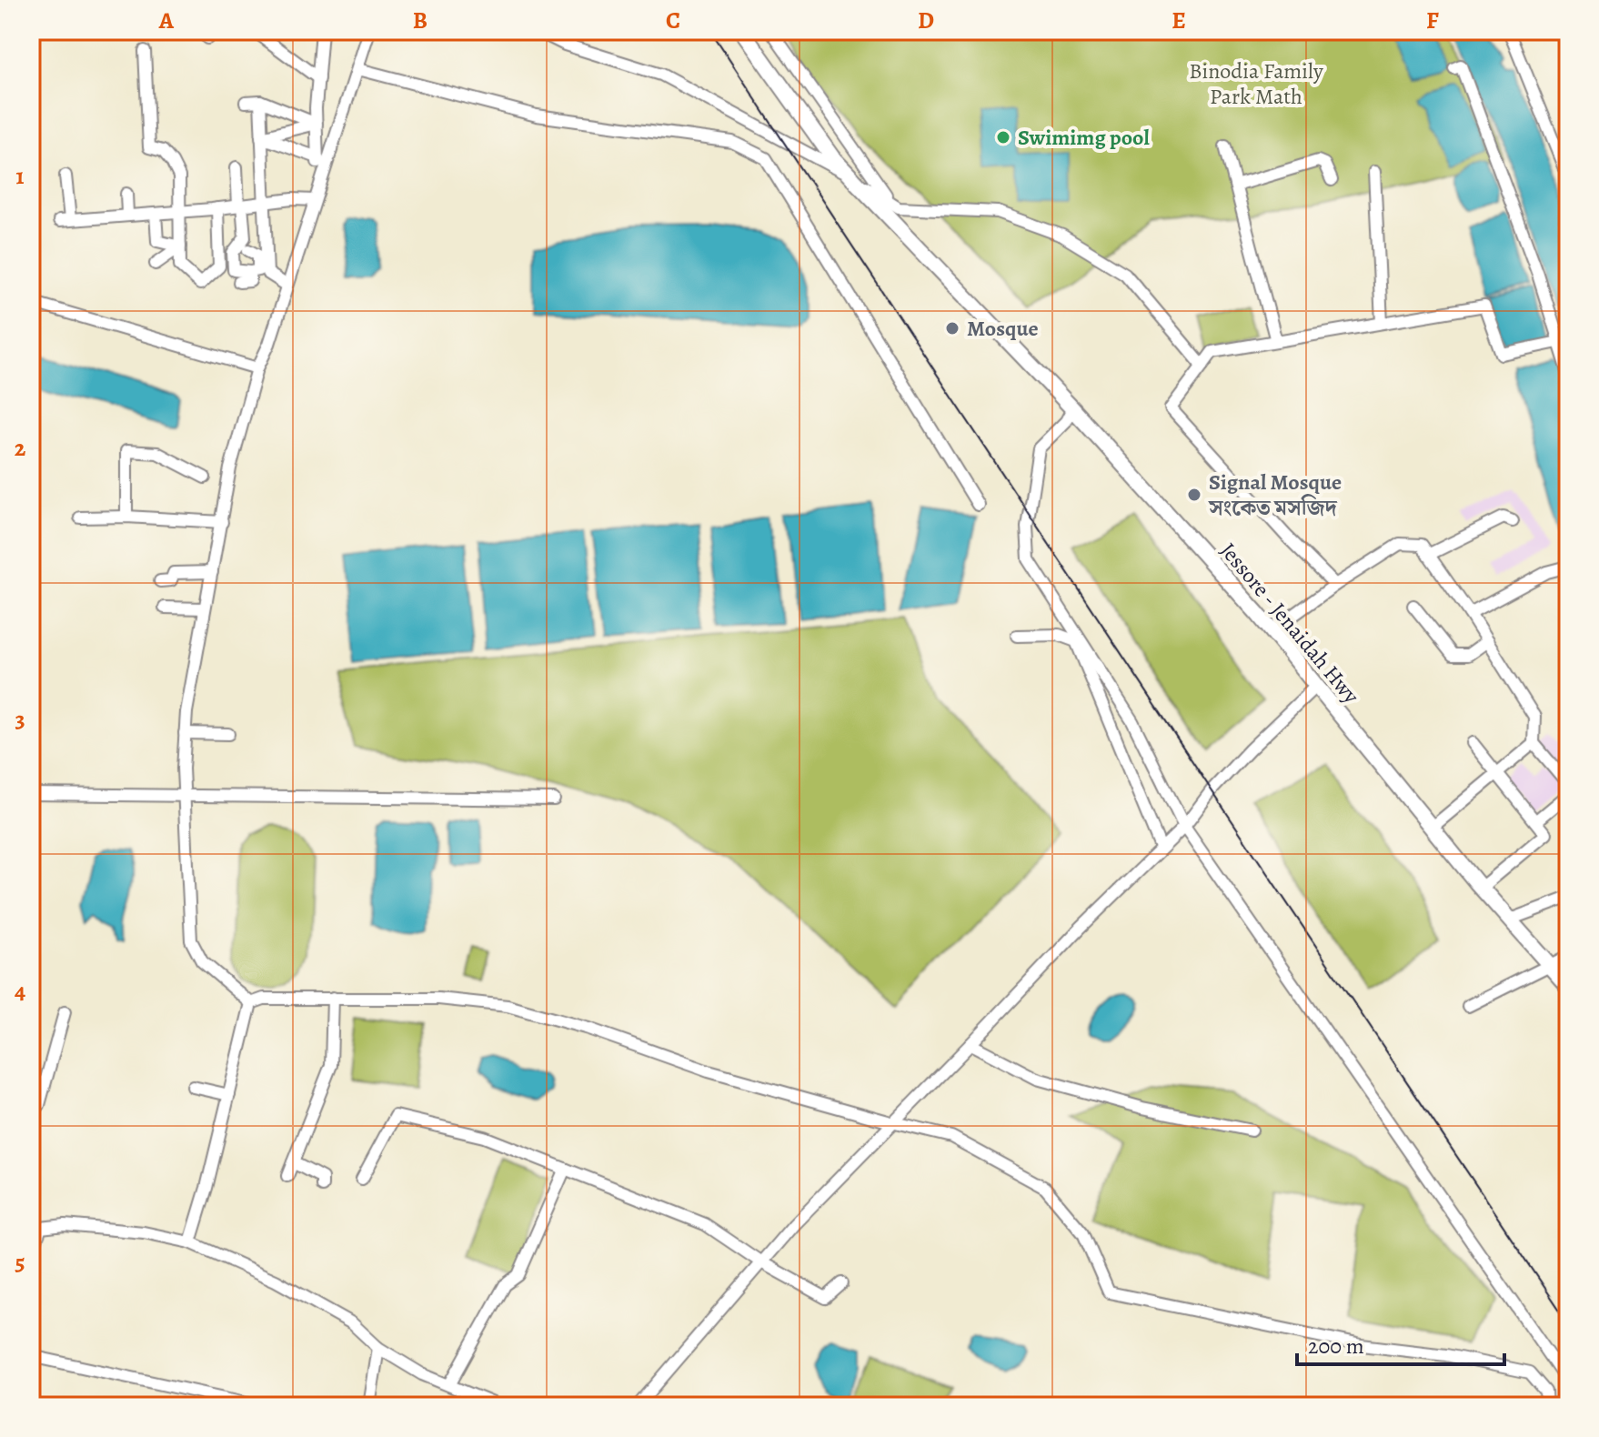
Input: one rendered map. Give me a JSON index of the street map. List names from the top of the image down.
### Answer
{
  "streets": {
    "highway": ["Jessore - Jenaidah Hwy"]
  },
  "parks": ["Binodia Family Park Math"],
  "places": ["Swimimg pool", "Mosque", "Signal Mosque সংকেত মসজিদ"],
  "scale_bar": "200 m",
  "grid": {
    "columns": [
      "A",
      "B",
      "C",
      "D",
      "E",
      "F"
    ],
    "rows": [
      "1",
      "2",
      "3",
      "4",
      "5"
    ]
  }
}
